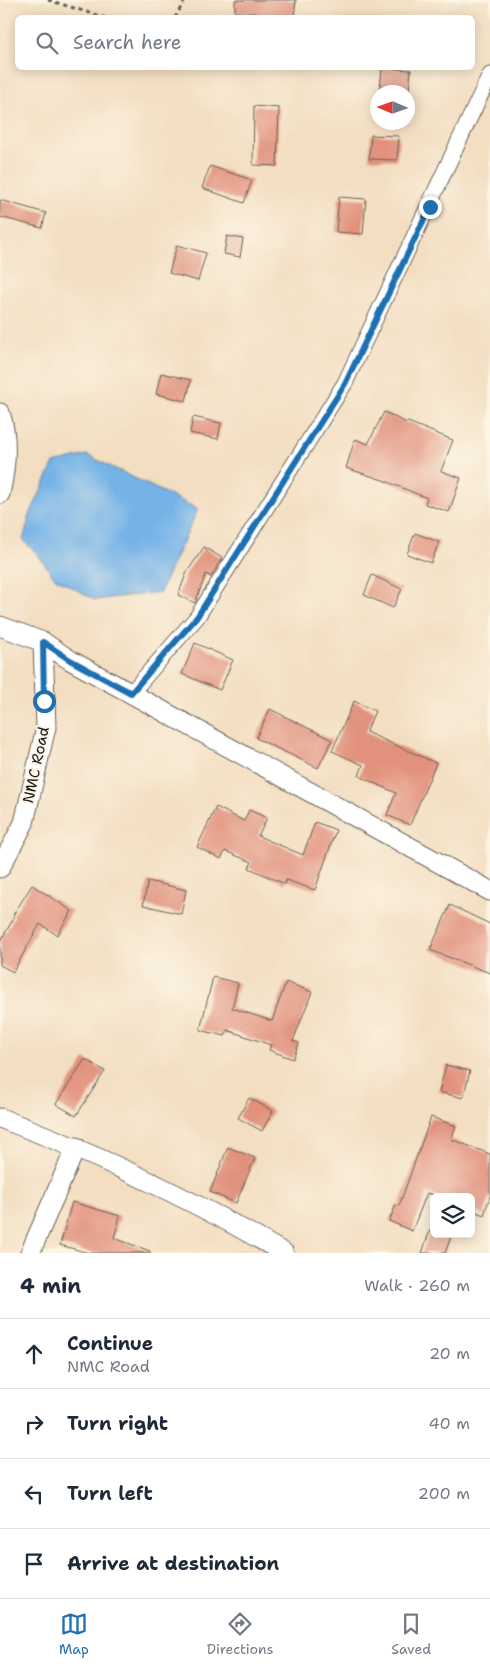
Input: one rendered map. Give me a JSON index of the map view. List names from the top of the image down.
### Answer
{
  "streets": {
    "street": ["NMC Road"]
  },
  "north": "left",
  "page": {
    "search": "Search here",
    "heading": ["4 min", "Walk · 260 m"],
    "list": [
      ["Continue", "NMC Road", "20 m"],
      ["Turn right", "40 m"],
      ["Turn left", "200 m"],
      "Arrive at destination"
    ],
    "nav": ["Map", "Directions", "Saved"]
  }
}
